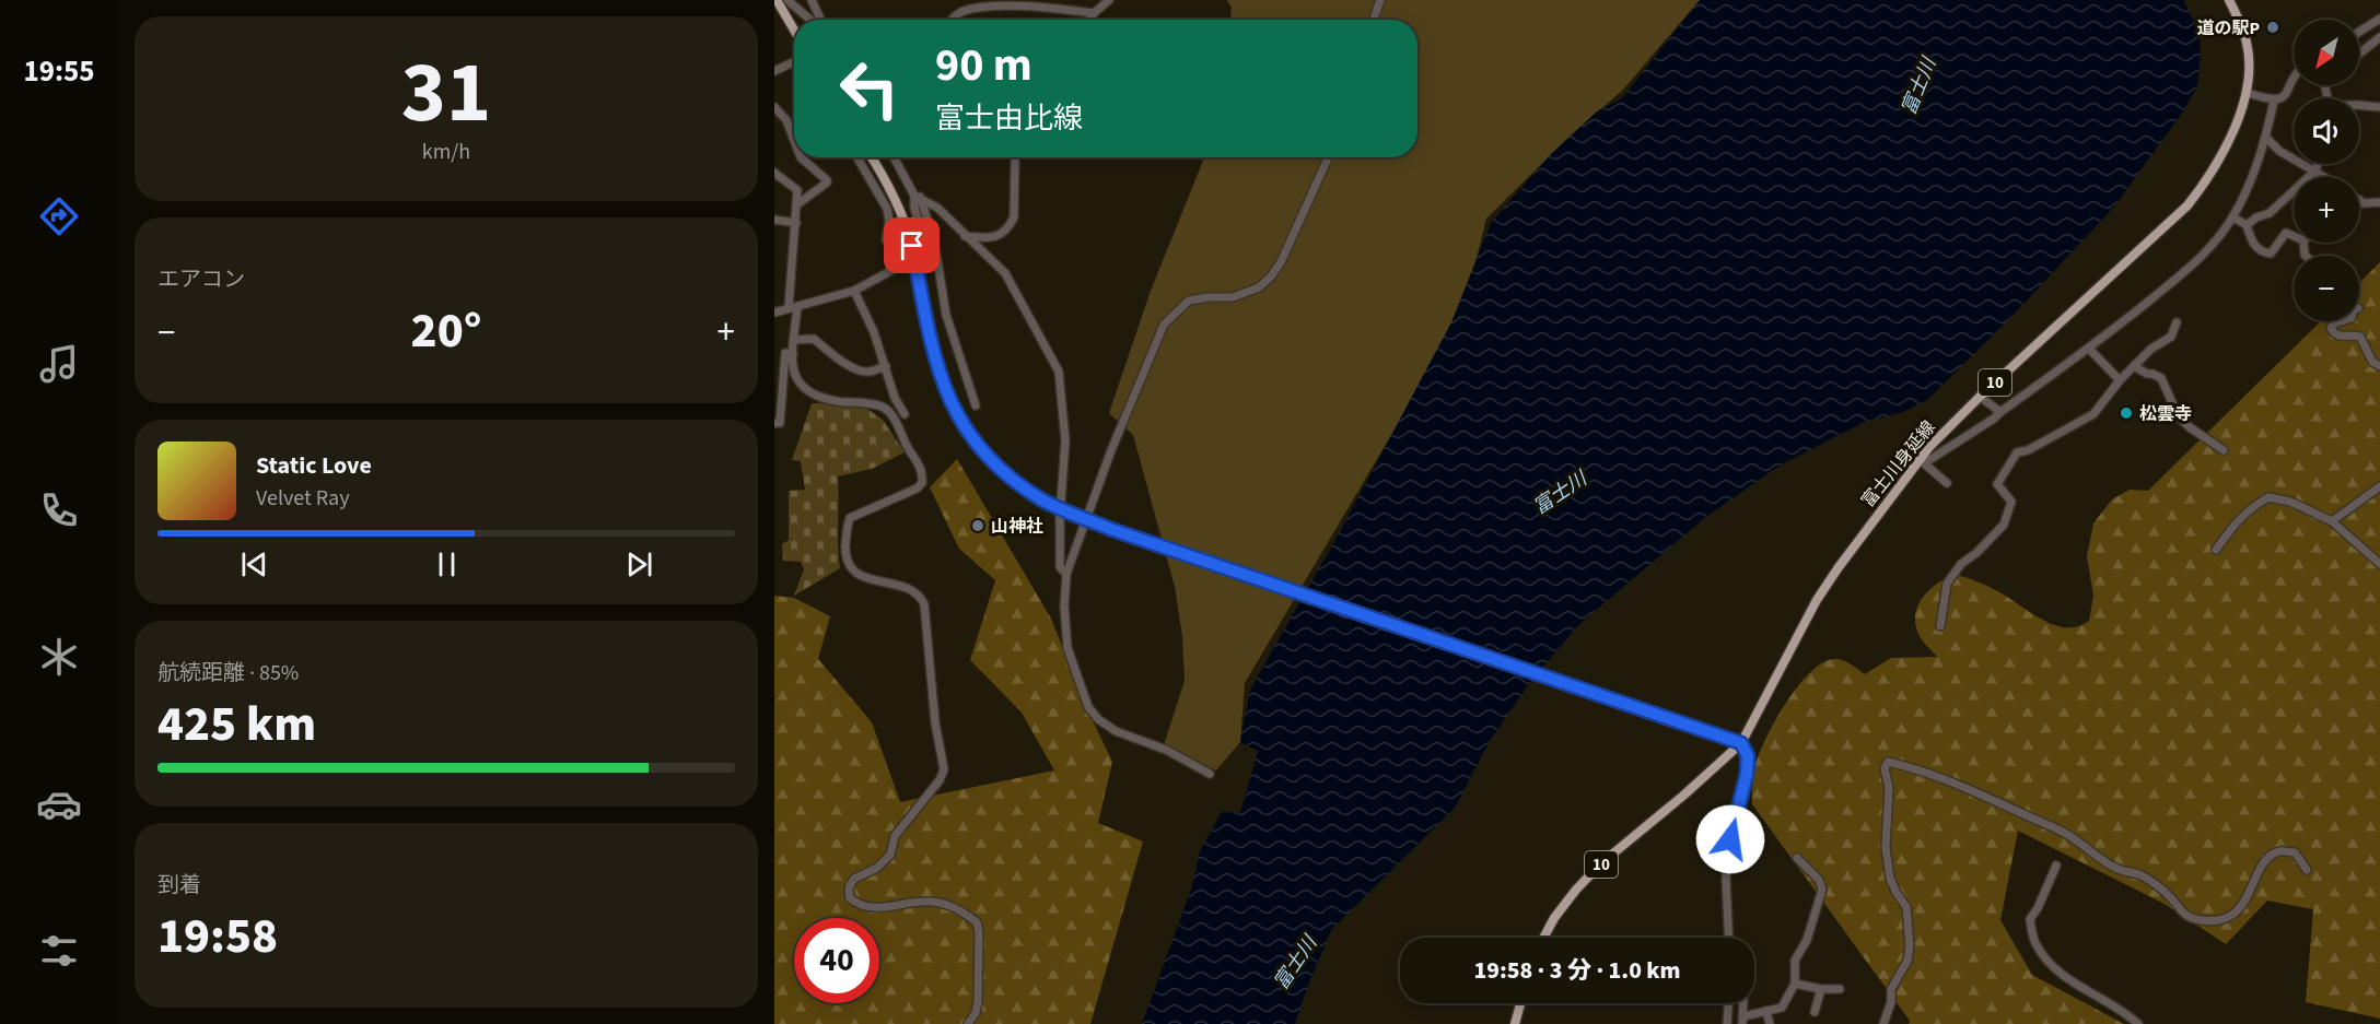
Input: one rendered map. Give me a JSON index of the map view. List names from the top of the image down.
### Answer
{
  "streets": {
    "main road": ["10", "富士川身延線"]
  },
  "water": ["富士川"],
  "places": ["道の駅P", "松雲寺", "山神社"],
  "north": "bottom left",
  "page": {
    "tabs": "19:55",
    "tile": [
      ["31", "km/h"],
      "エアコン",
      ["航続距離 · 85%", "425 km"],
      ["到着", "19:58"]
    ],
    "map_buttons": ["+", "−"],
    "turn": ["90 m", "富士由比線"],
    "heat": ["−", "20°", "+"],
    "song": ["Static Love", "Velvet Ray"],
    "limit": "40",
    "trip": "19:58 · 3 分 · 1.0 km"
  }
}
